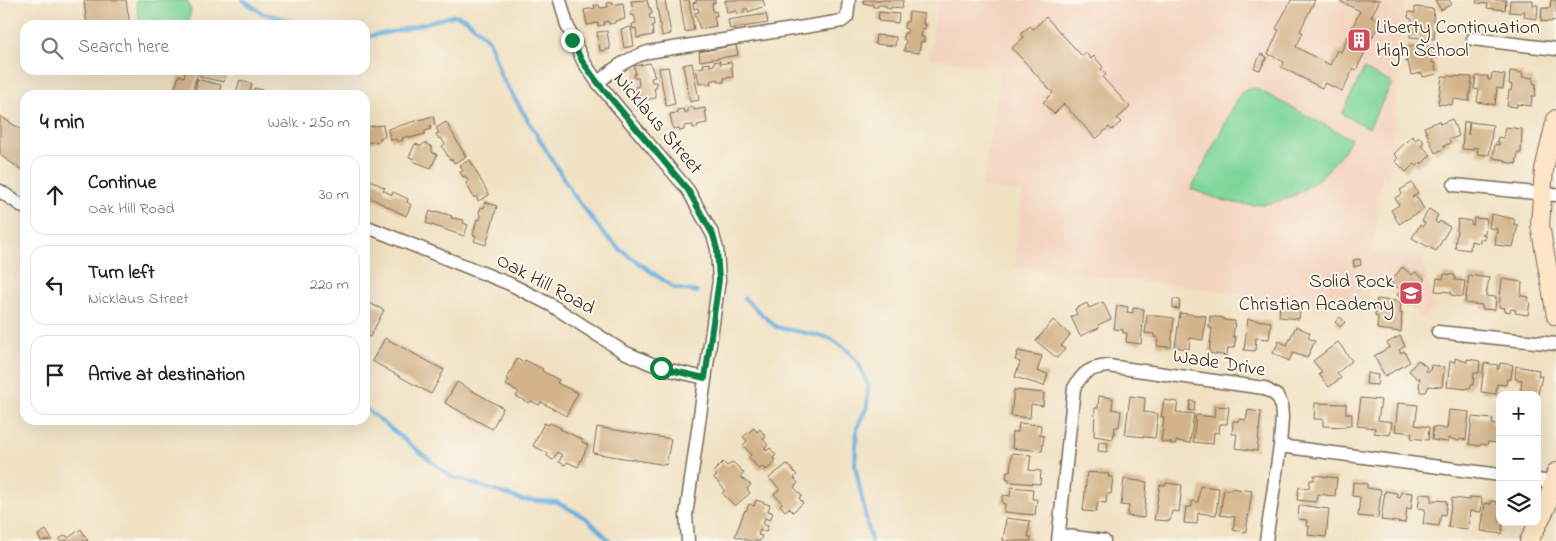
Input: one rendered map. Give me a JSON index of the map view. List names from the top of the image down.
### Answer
{
  "streets": {
    "street": ["Nicklaus Street", "Oak Hill Road", "Wade Drive"]
  },
  "crossings": [
    ["Nicklaus Street", "Oak Hill Road"]
  ],
  "places": {
    "building": ["Liberty Continuation High School"],
    "school or university": ["Solid Rock Christian Academy"]
  },
  "page": {
    "search": "Search here",
    "heading": ["4 min", "Walk · 250 m"],
    "list": [
      ["Continue", "Oak Hill Road", "30 m"],
      ["Turn left", "Nicklaus Street", "220 m"],
      "Arrive at destination"
    ],
    "map_buttons": ["+", "−"]
  }
}
